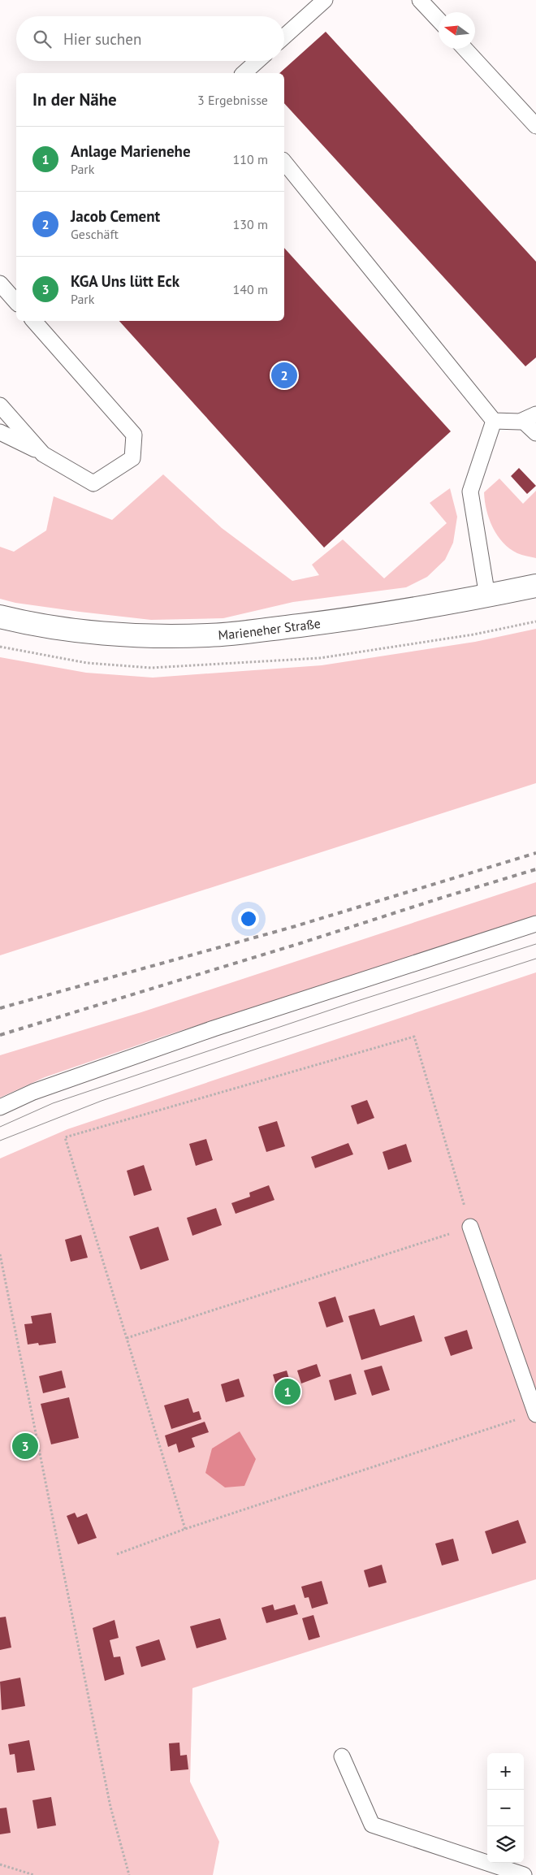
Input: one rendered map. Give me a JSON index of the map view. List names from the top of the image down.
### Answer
{
  "streets": {
    "street": ["Marieneher Straße"]
  },
  "north": "left",
  "page": {
    "search": "Hier suchen",
    "heading": ["In der Nähe", "3 Ergebnisse"],
    "list": [
      {
        "mark": "1",
        "name": "Anlage Marienehe",
        "note": "Park",
        "value": "110 m"
      },
      {
        "mark": "2",
        "name": "Jacob Cement",
        "note": "Geschäft",
        "value": "130 m"
      },
      {
        "mark": "3",
        "name": "KGA Uns lütt Eck",
        "note": "Park",
        "value": "140 m"
      }
    ],
    "pins": ["2", "1", "3"],
    "map_buttons": ["+", "−"]
  }
}
